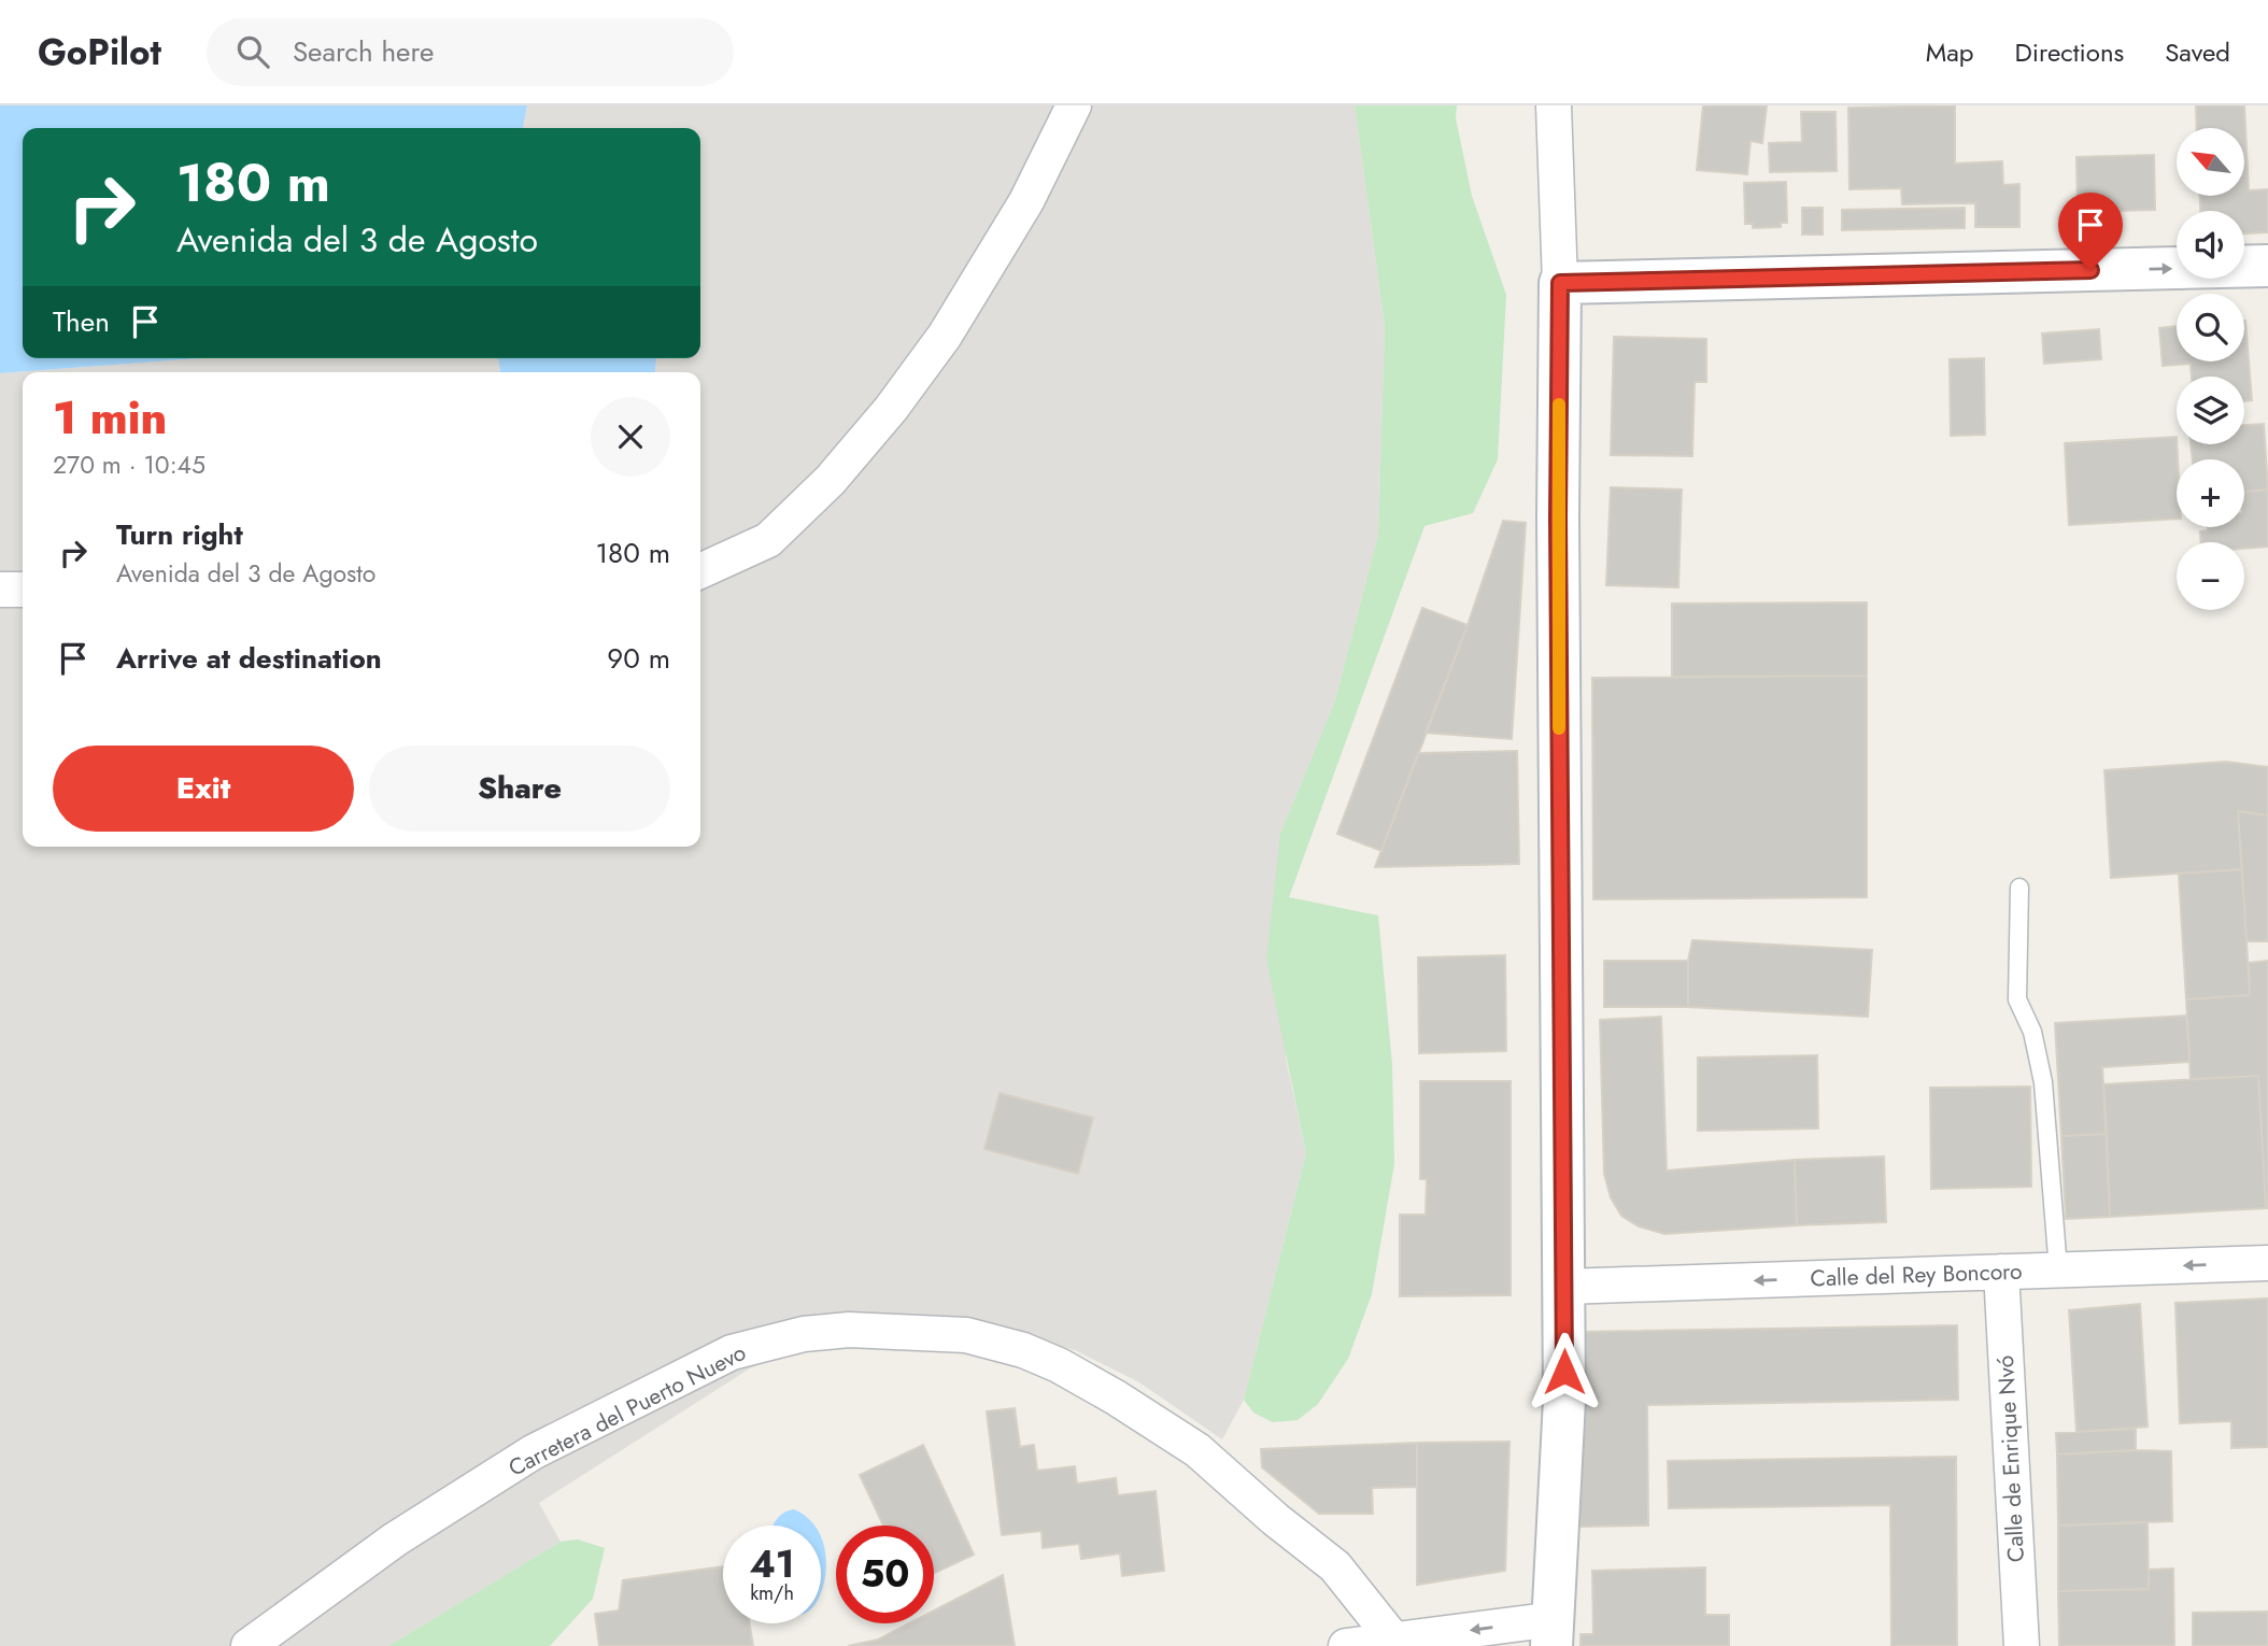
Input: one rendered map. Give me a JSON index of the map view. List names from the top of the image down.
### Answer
{
  "streets": {
    "street": ["Calle del Rey Boncoro", "Carretera del Puerto Nuevo", "Calle de Enrique Nvó"]
  },
  "crossings": [
    ["Calle del Rey Boncoro", "Calle de Enrique Nvó"]
  ],
  "one_way": ["Calle del Rey Boncoro"],
  "north": "top left",
  "page": {
    "header": "GoPilot",
    "search": "Search here",
    "nav": ["Map", "Directions", "Saved"],
    "map_buttons": ["+", "−"],
    "turn": ["180 m", "Avenida del 3 de Agosto"],
    "then": "Then",
    "heading": ["1 min", "270 m · 10:45"],
    "list": [
      {
        "name": "Turn right",
        "note": "Avenida del 3 de Agosto",
        "value": "180 m"
      },
      {
        "name": "Arrive at destination",
        "value": "90 m"
      }
    ],
    "buttons": ["Exit", "Share"],
    "speed": "41 km/h",
    "limit": "50"
  }
}
